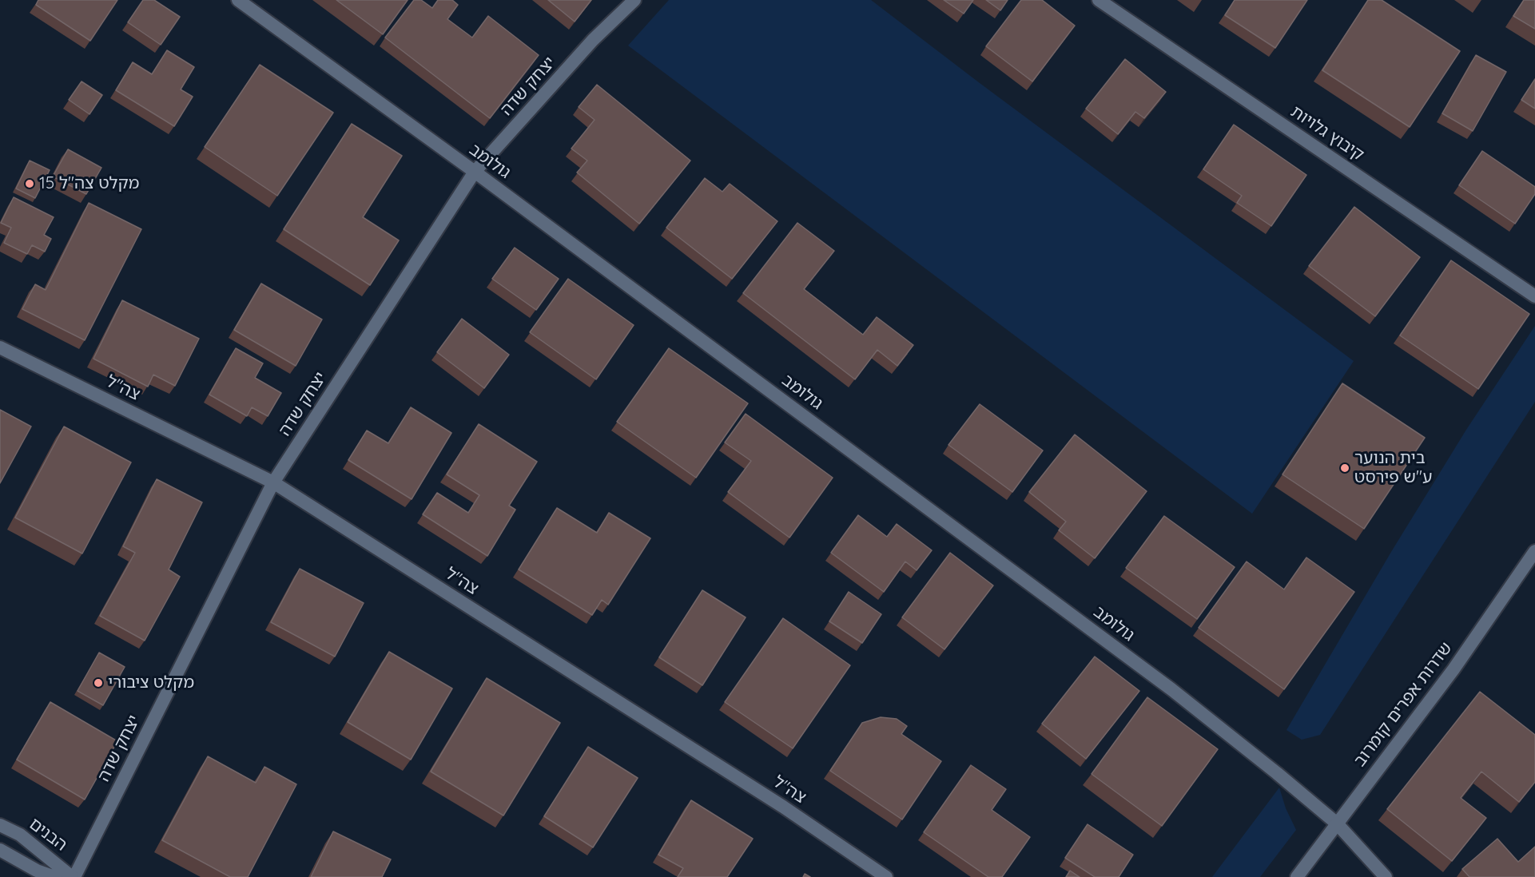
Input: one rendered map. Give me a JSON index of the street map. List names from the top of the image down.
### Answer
{
  "streets": {
    "street": [
      "יצחק שדה",
      "קיבוץ גלויות",
      "גולומב",
      "צה\"ל",
      "שדרות אפרים קומרוב",
      "הבנים"
    ]
  },
  "crossings": [
    ["יצחק שדה", "גולומב"],
    ["יצחק שדה", "צה\"ל"],
    ["יצחק שדה", "הבנים"],
    ["גולומב", "שדרות אפרים קומרוב"]
  ],
  "places": ["מקלט צה\"ל 15", "בית הנוער ע\"ש פירסט", "מקלט ציבורי"]
}
